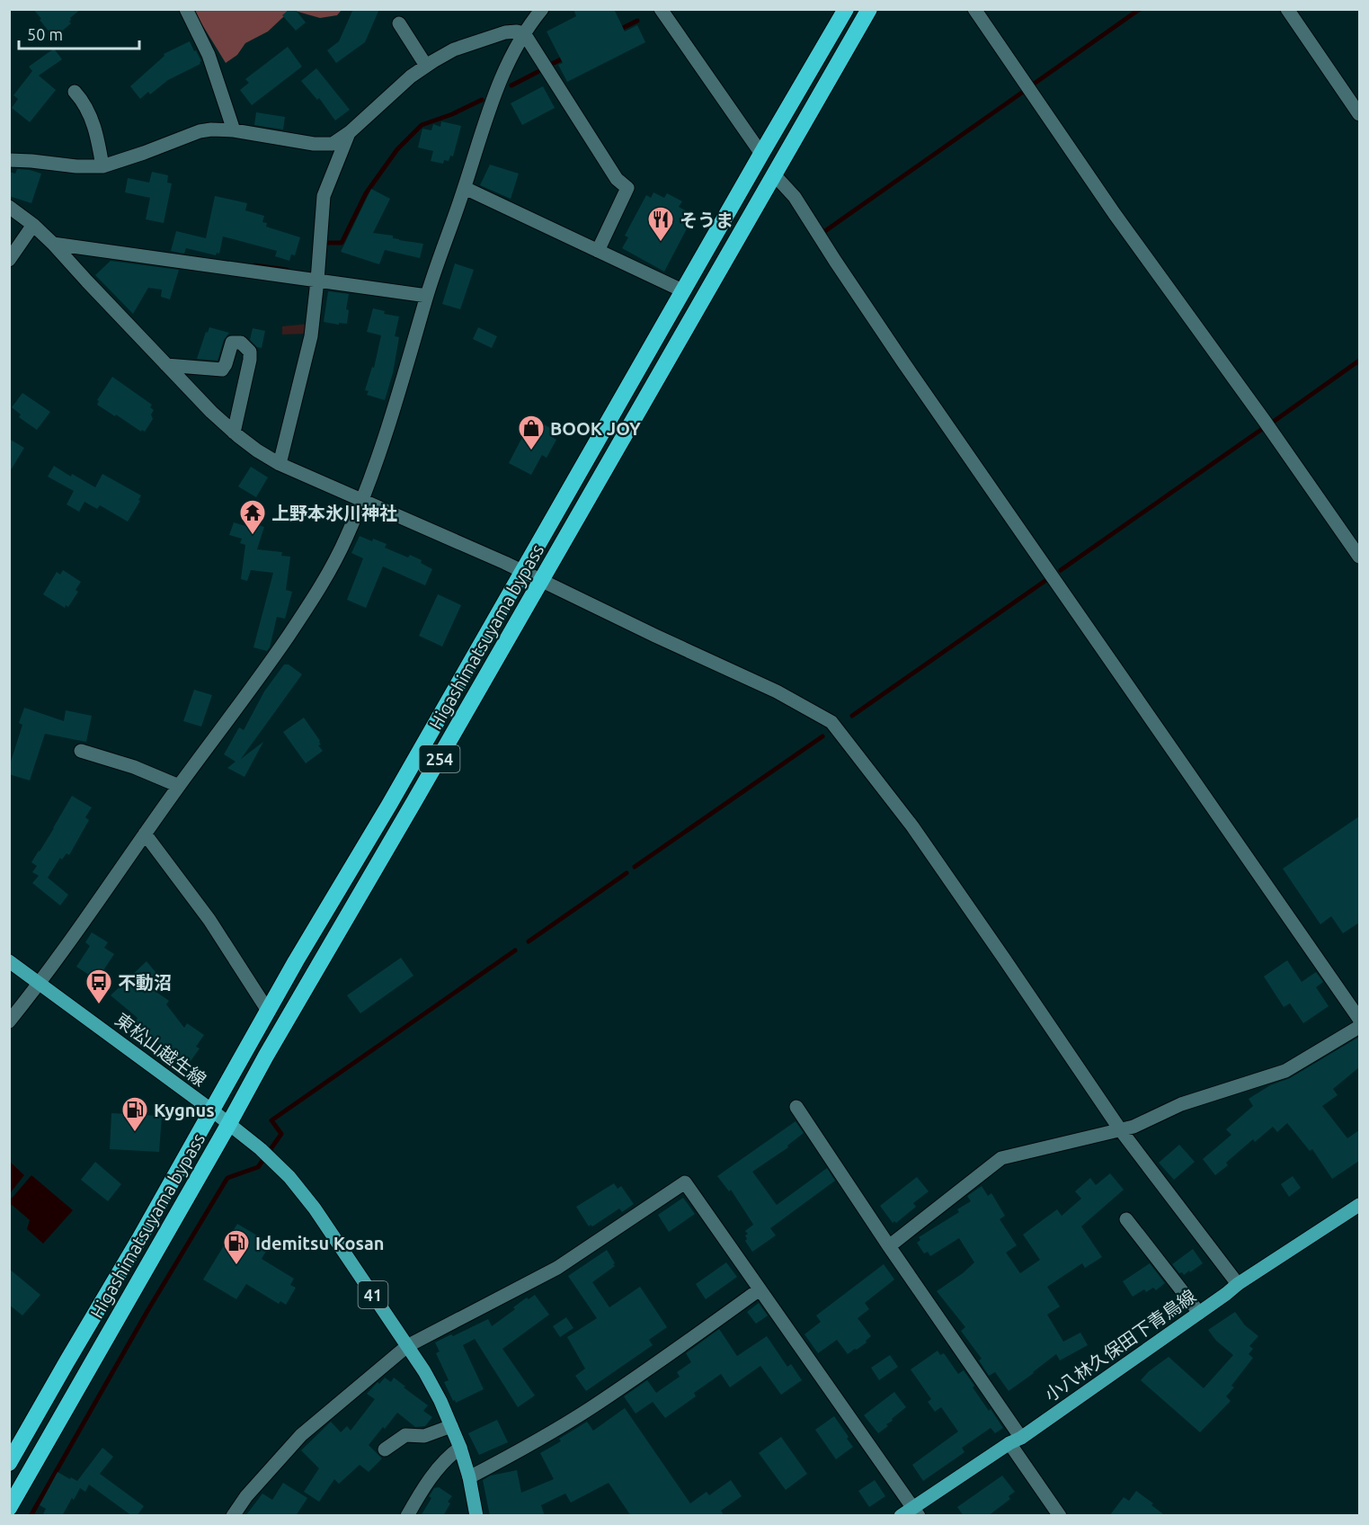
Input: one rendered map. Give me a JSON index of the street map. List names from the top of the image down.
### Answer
{
  "streets": {
    "highway": ["Higashimatsuyama bypass", "254"],
    "main road": ["東松山越生線", "41", "小八林久保田下青鳥線"]
  },
  "crossings": [
    ["Higashimatsuyama bypass", "東松山越生線"],
    ["Higashimatsuyama bypass", "41"],
    ["東松山越生線", "41"]
  ],
  "places": {
    "restaurant": ["そうま"],
    "shop": ["BOOK JOY"],
    "temple": ["上野本氷川神社"],
    "bus stop": ["不動沼"],
    "fuel station": ["Kygnus", "Idemitsu Kosan"]
  },
  "scale_bar": "50 m"
}
